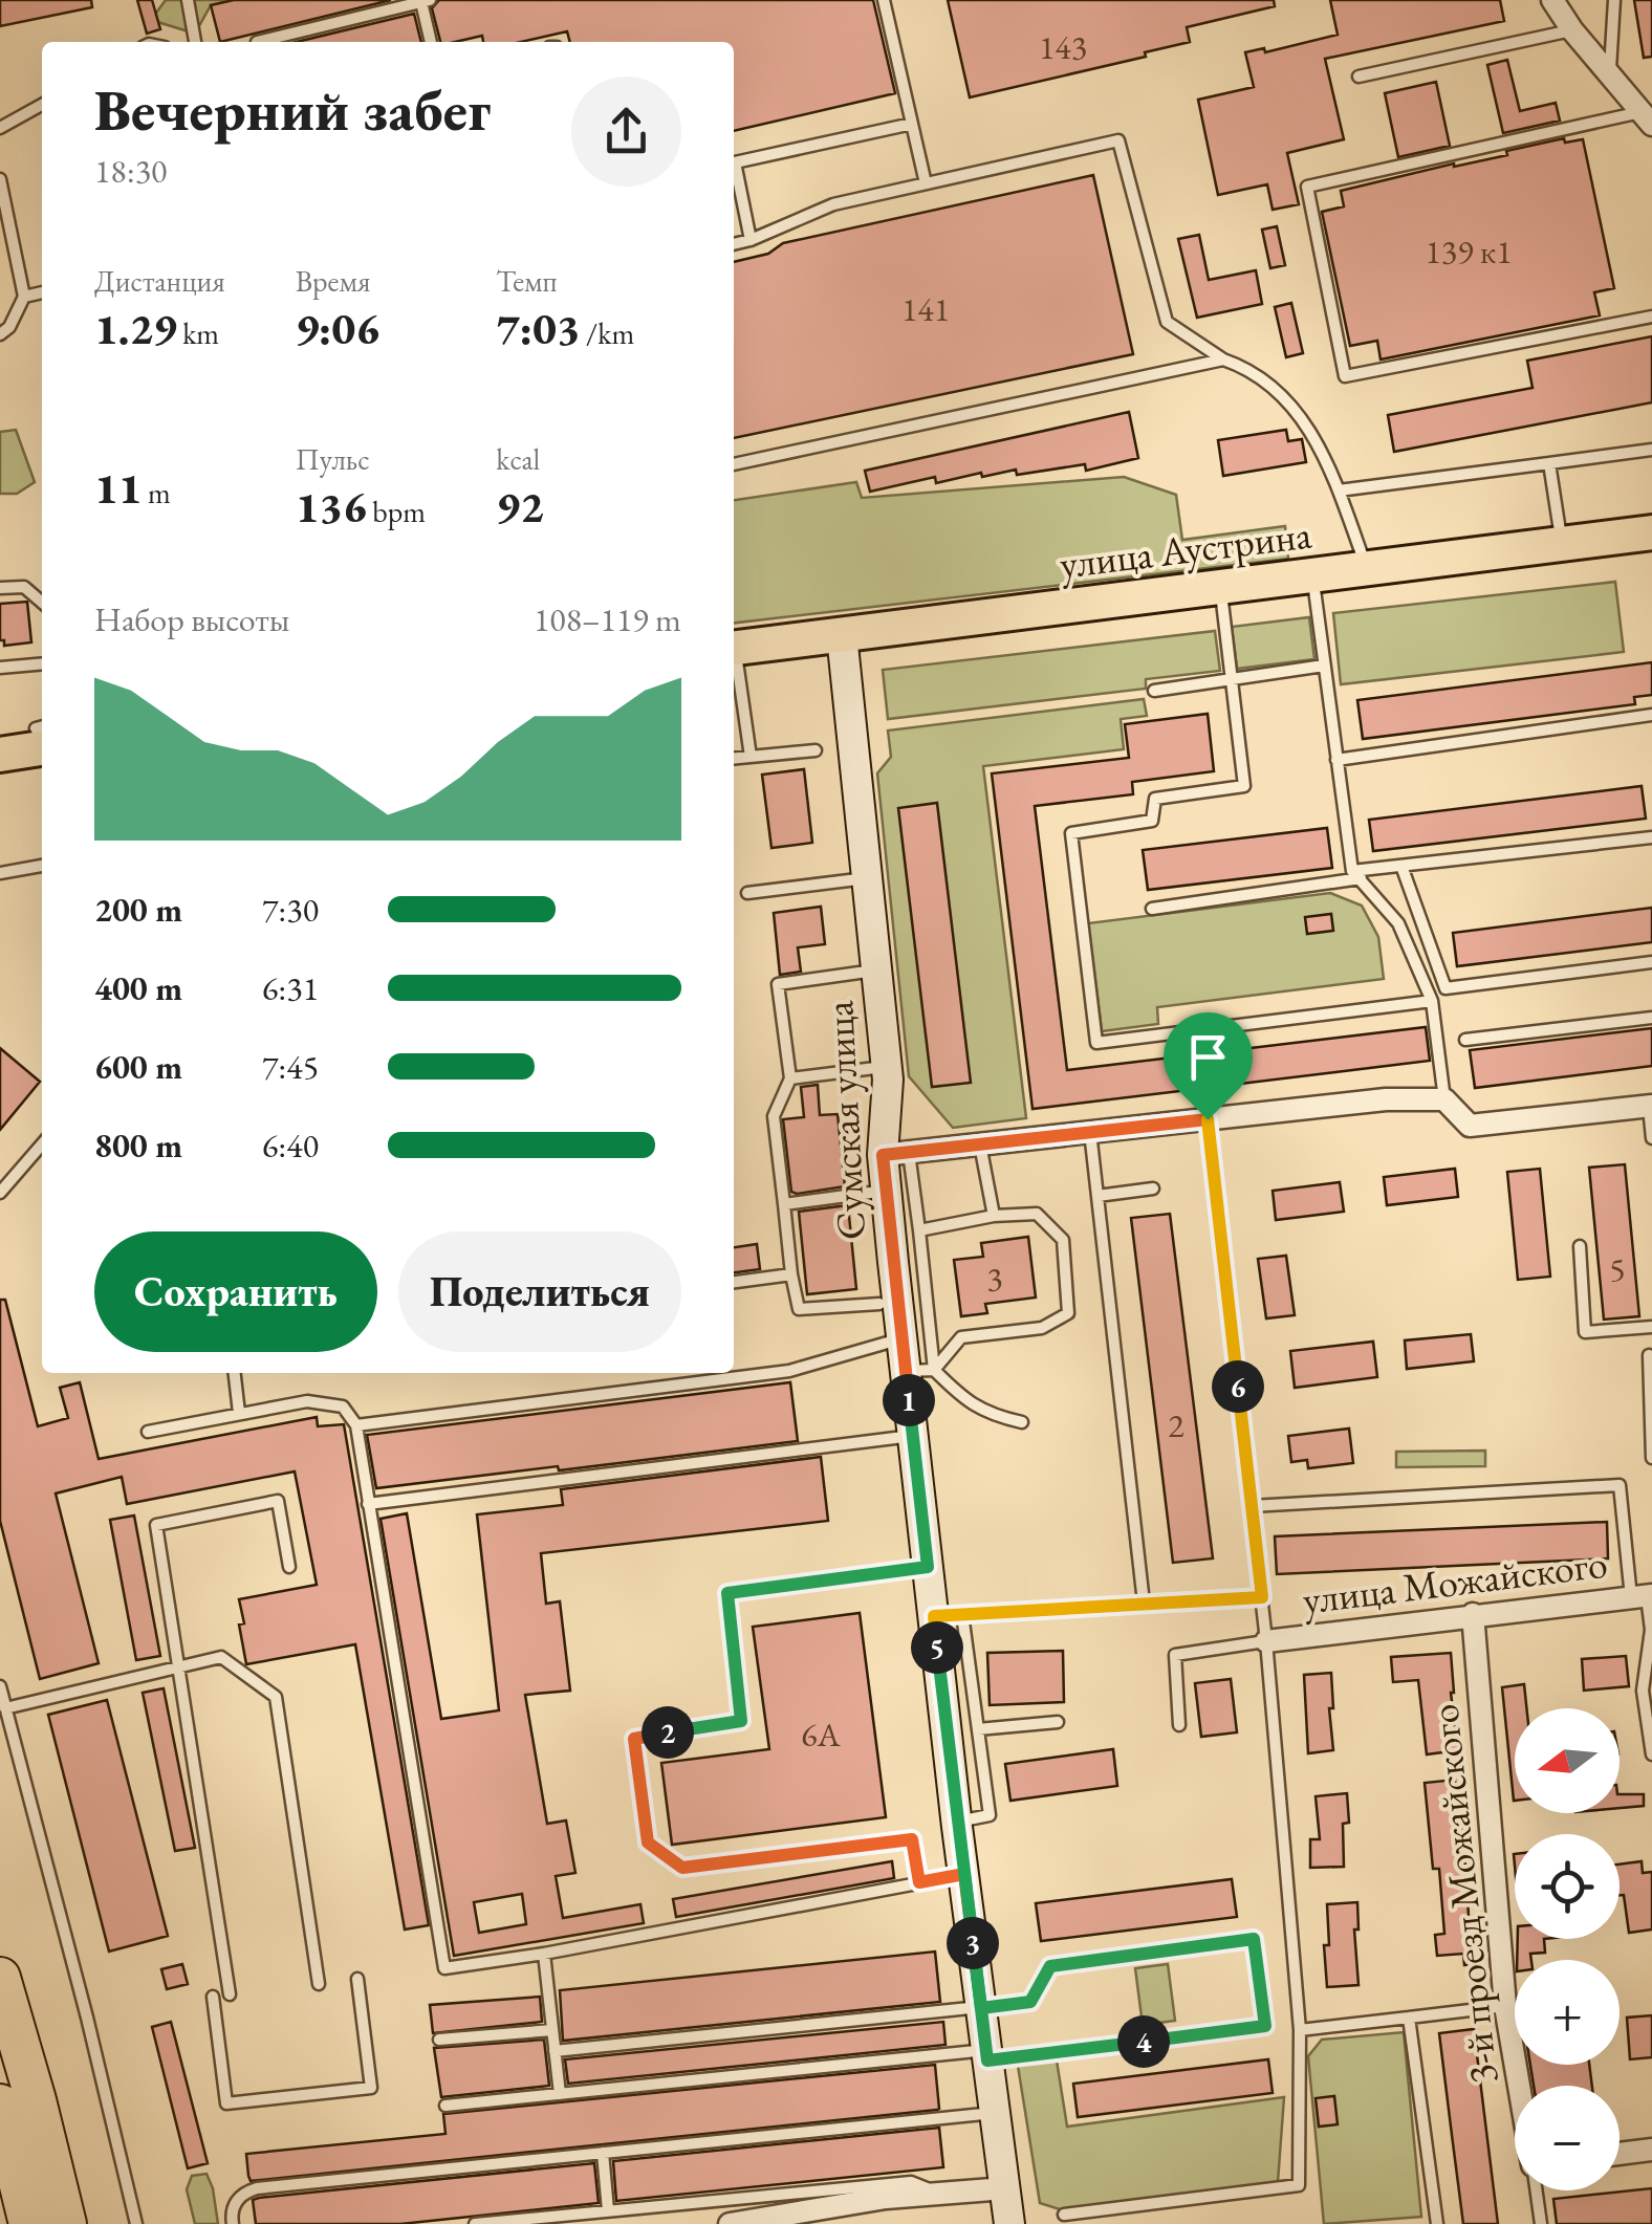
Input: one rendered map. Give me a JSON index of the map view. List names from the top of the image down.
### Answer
{
  "streets": {
    "main road": ["улица Аустрина"],
    "street": ["Сумская улица", "улица Можайского", "3-й проезд Можайского"]
  },
  "crossings": [
    ["улица Аустрина", "Сумская улица"],
    ["улица Можайского", "3-й проезд Можайского"]
  ],
  "house_numbers": [
    "143",
    "139 к1",
    "141",
    "5",
    "3",
    "2",
    "6А"
  ],
  "north": "left",
  "page": {
    "heading": ["Вечерний забег", "18:30"],
    "stats": [
      ["Дистанция", "1.29 km"],
      ["Время", "9:06"],
      ["Темп", "7:03 /km"],
      ["11 m"],
      ["Пульс", "136 bpm"],
      ["kcal", "92"]
    ],
    "chart": ["Набор высоты", "108–119 m"],
    "list": [
      {
        "name": "200 m",
        "note": "7:30"
      },
      {
        "name": "400 m",
        "note": "6:31"
      },
      {
        "name": "600 m",
        "note": "7:45"
      },
      {
        "name": "800 m",
        "note": "6:40"
      }
    ],
    "buttons": ["Сохранить", "Поделиться"],
    "pins": [
      "6",
      "1",
      "5",
      "2",
      "3",
      "4"
    ],
    "map_buttons": ["+", "−"]
  }
}
